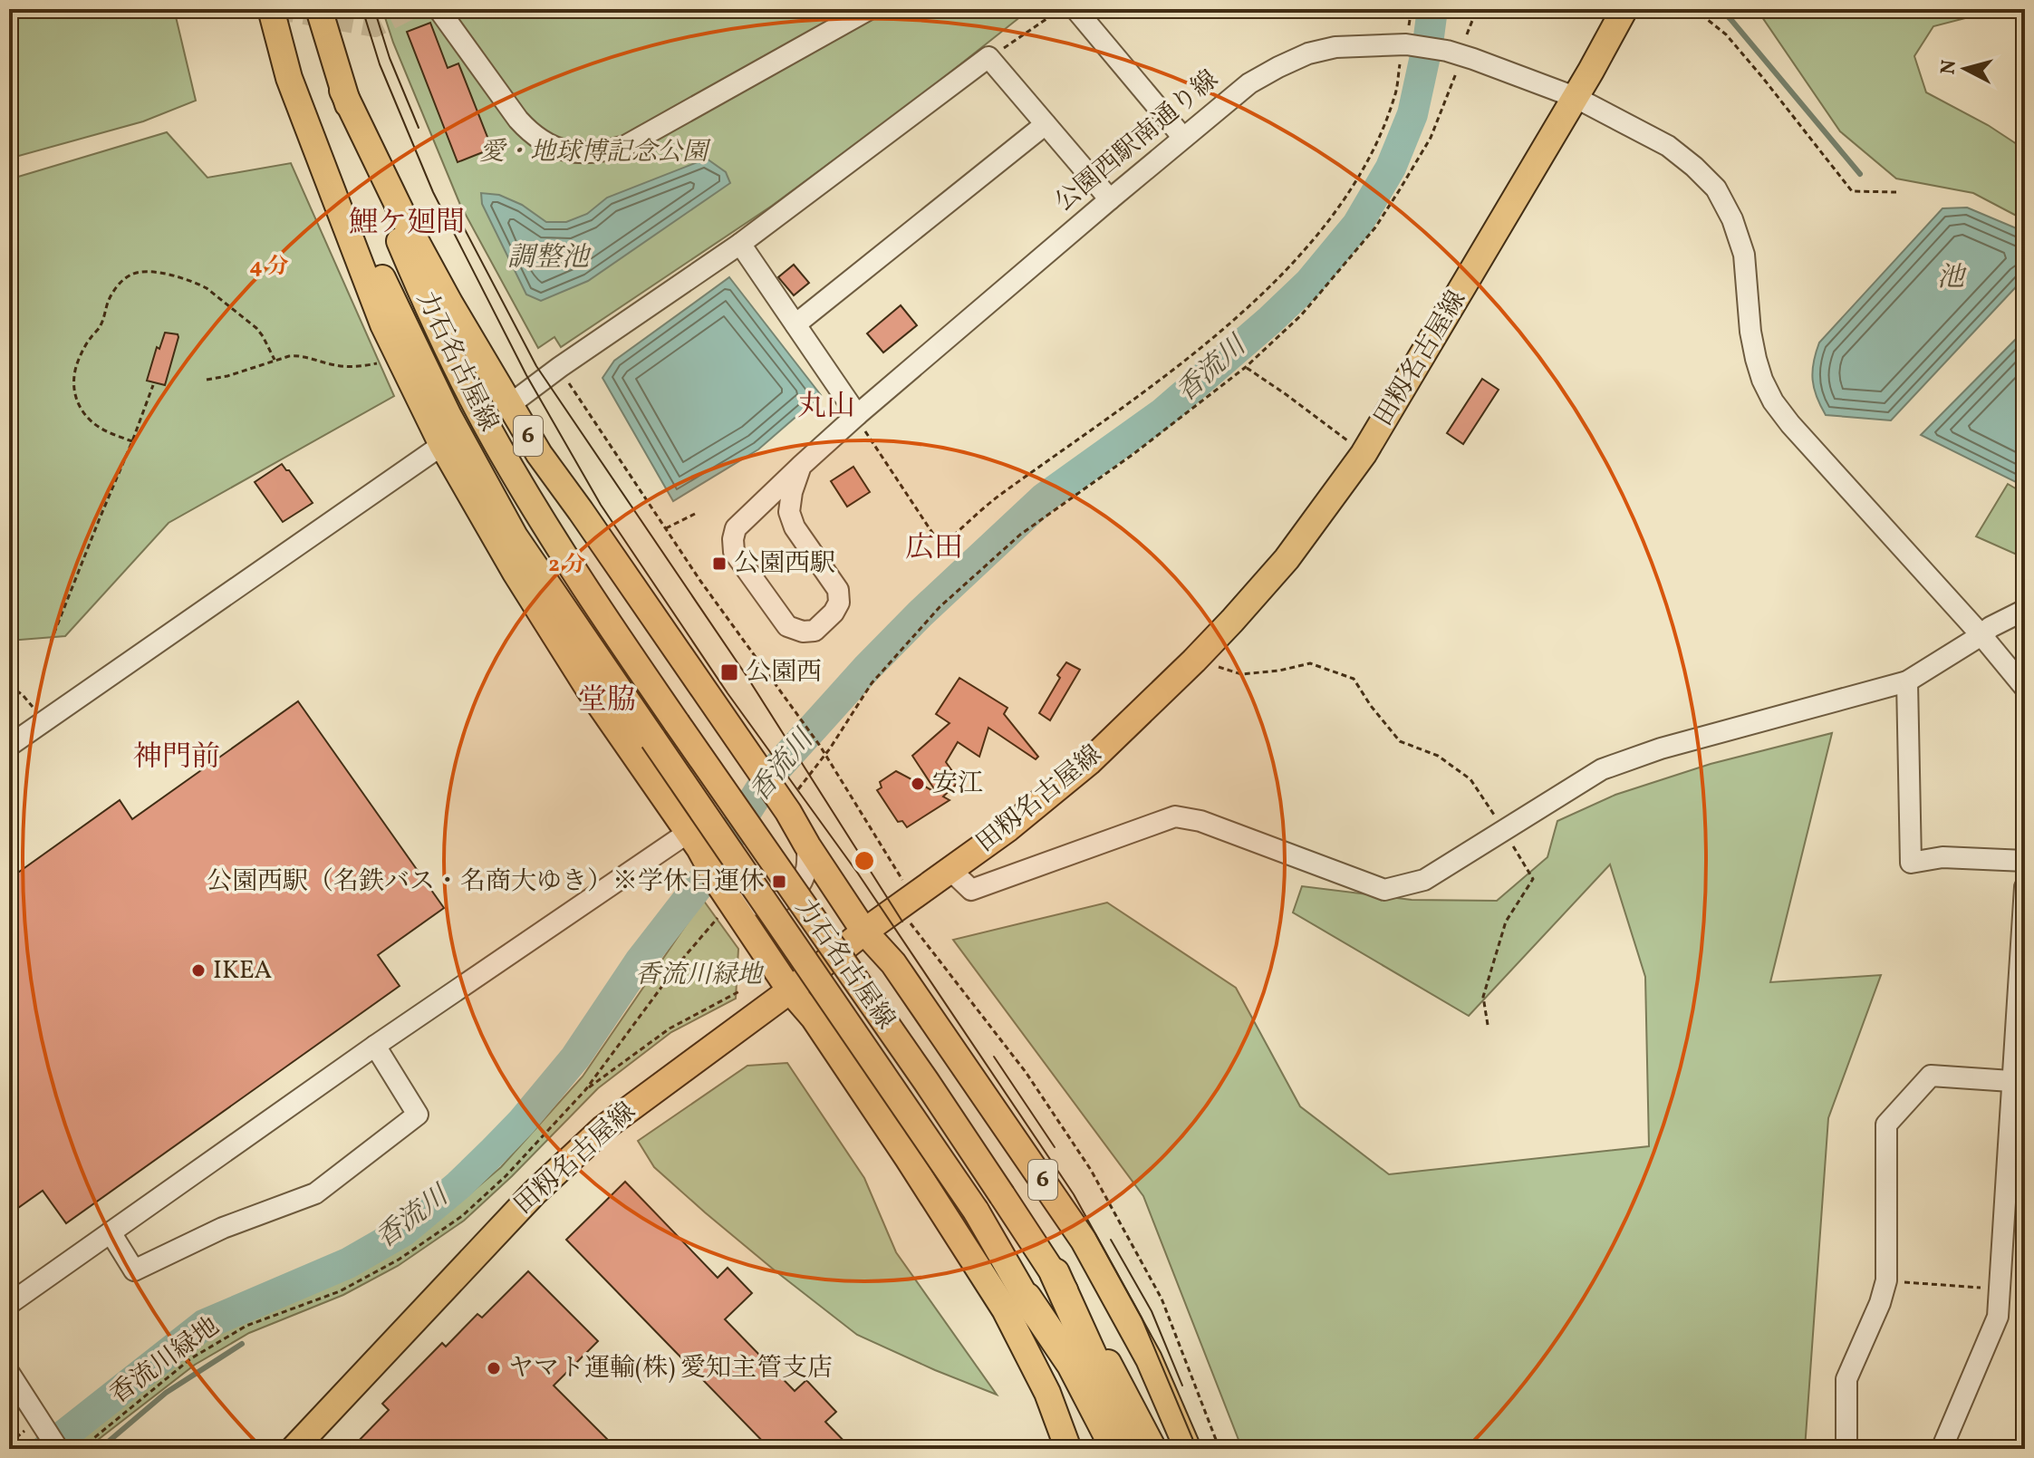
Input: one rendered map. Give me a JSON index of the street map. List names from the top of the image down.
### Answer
{
  "streets": {
    "main road": ["田籾名古屋線", "力石名古屋線", "6"],
    "street": ["公園西駅南通り線"],
    "path": ["香流川緑地"]
  },
  "crossings": [
    ["公園西駅南通り線", "田籾名古屋線"],
    ["田籾名古屋線", "6"],
    ["力石名古屋線", "6"]
  ],
  "districts": [
    "鯉ケ廻間",
    "丸山",
    "広田",
    "堂脇",
    "神門前"
  ],
  "water": ["調整池", "池", "香流川"],
  "parks": ["愛・地球博記念公園", "香流川緑地"],
  "places": {
    "transit": ["公園西駅", "公園西", "公園西駅（名鉄バス・名商大ゆき）※学休日運休"],
    "other": ["安江", "IKEA", "ヤマト運輸(株) 愛知主管支店"]
  },
  "north": "left",
  "rings": ["4 分", "2 分"]
}
